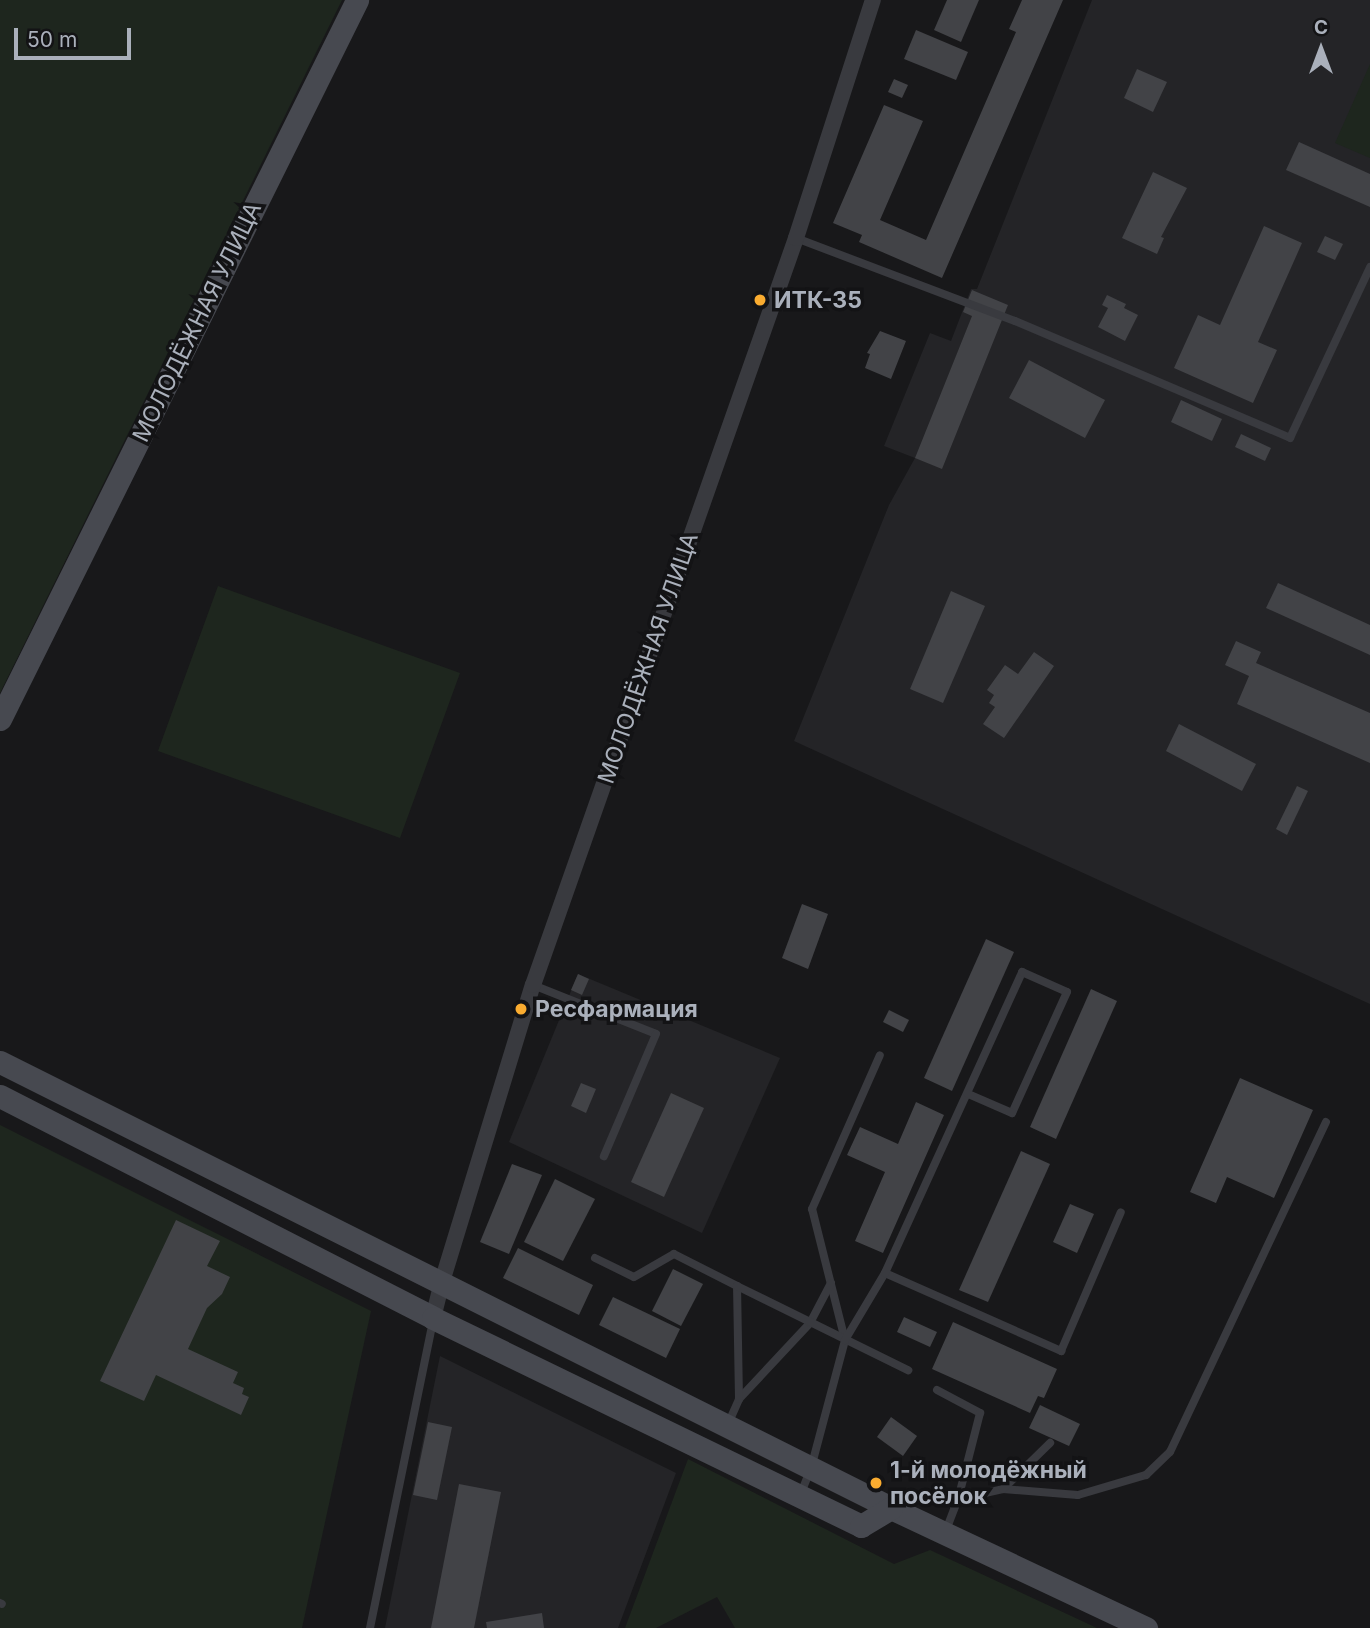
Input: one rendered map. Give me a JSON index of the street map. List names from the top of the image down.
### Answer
{
  "streets": {
    "street": ["МОЛОДЁЖНАЯ УЛИЦА"]
  },
  "places": ["ИТК-35", "Ресфармация", "1-й молодёжный посёлок"],
  "scale_bar": "50 m",
  "north": "top"
}
